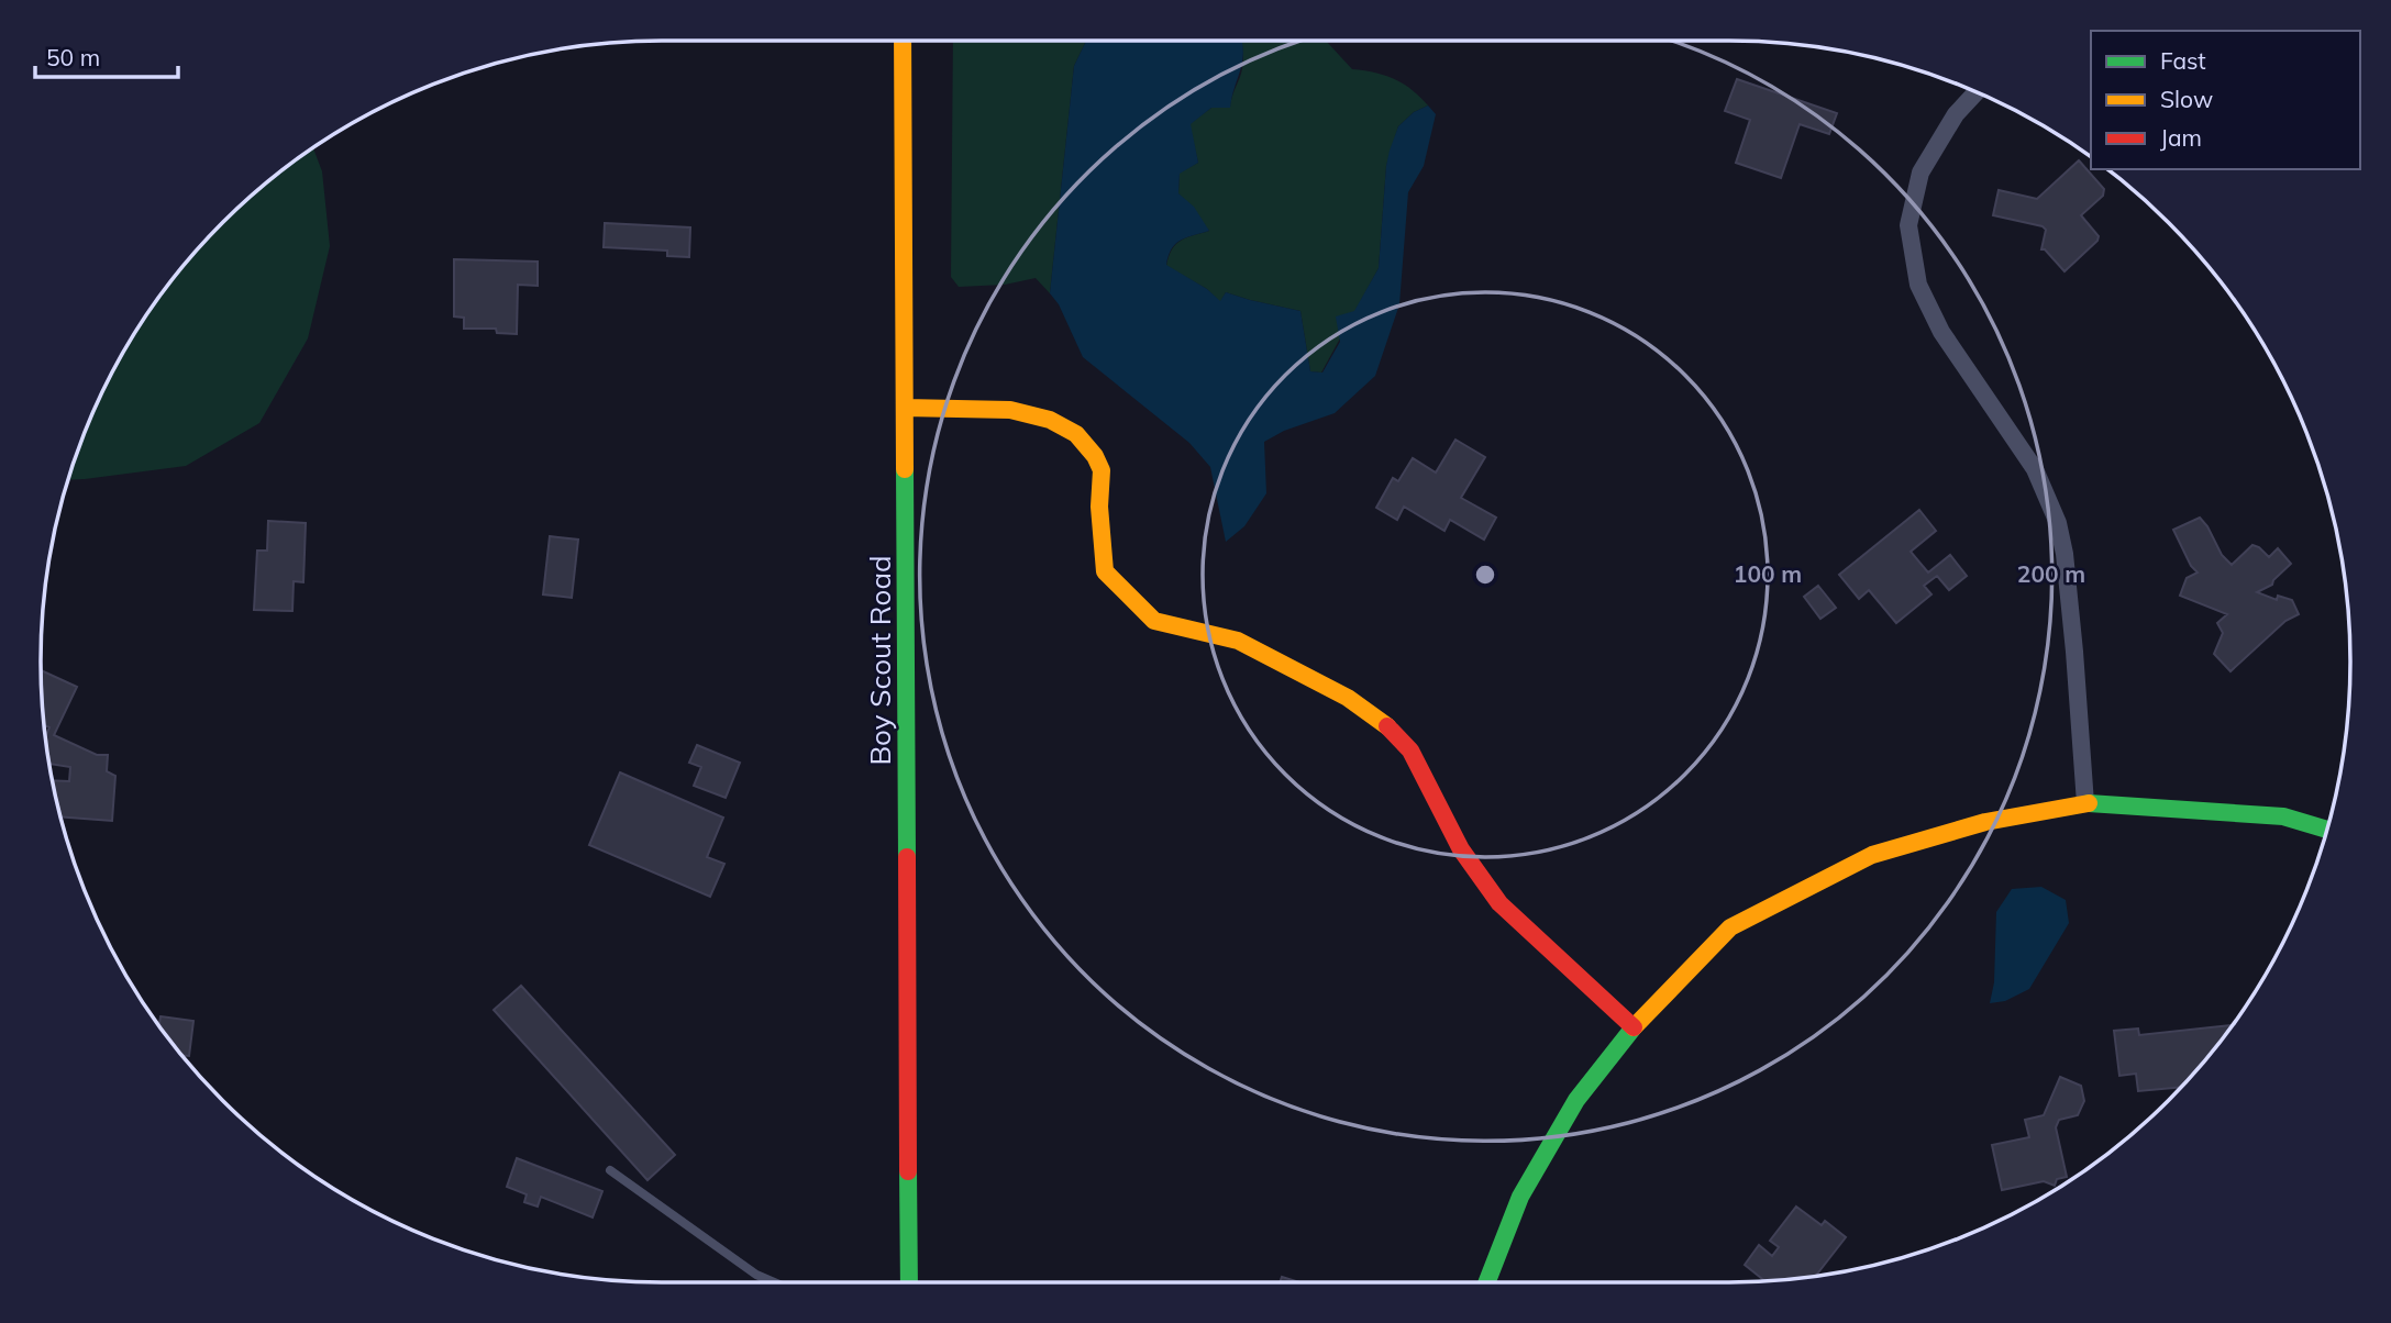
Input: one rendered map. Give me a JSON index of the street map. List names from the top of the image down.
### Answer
{
  "streets": {
    "street": ["Boy Scout Road"]
  },
  "legend": ["Fast", "Slow", "Jam"],
  "scale_bar": "50 m",
  "rings": ["100 m", "200 m"]
}
